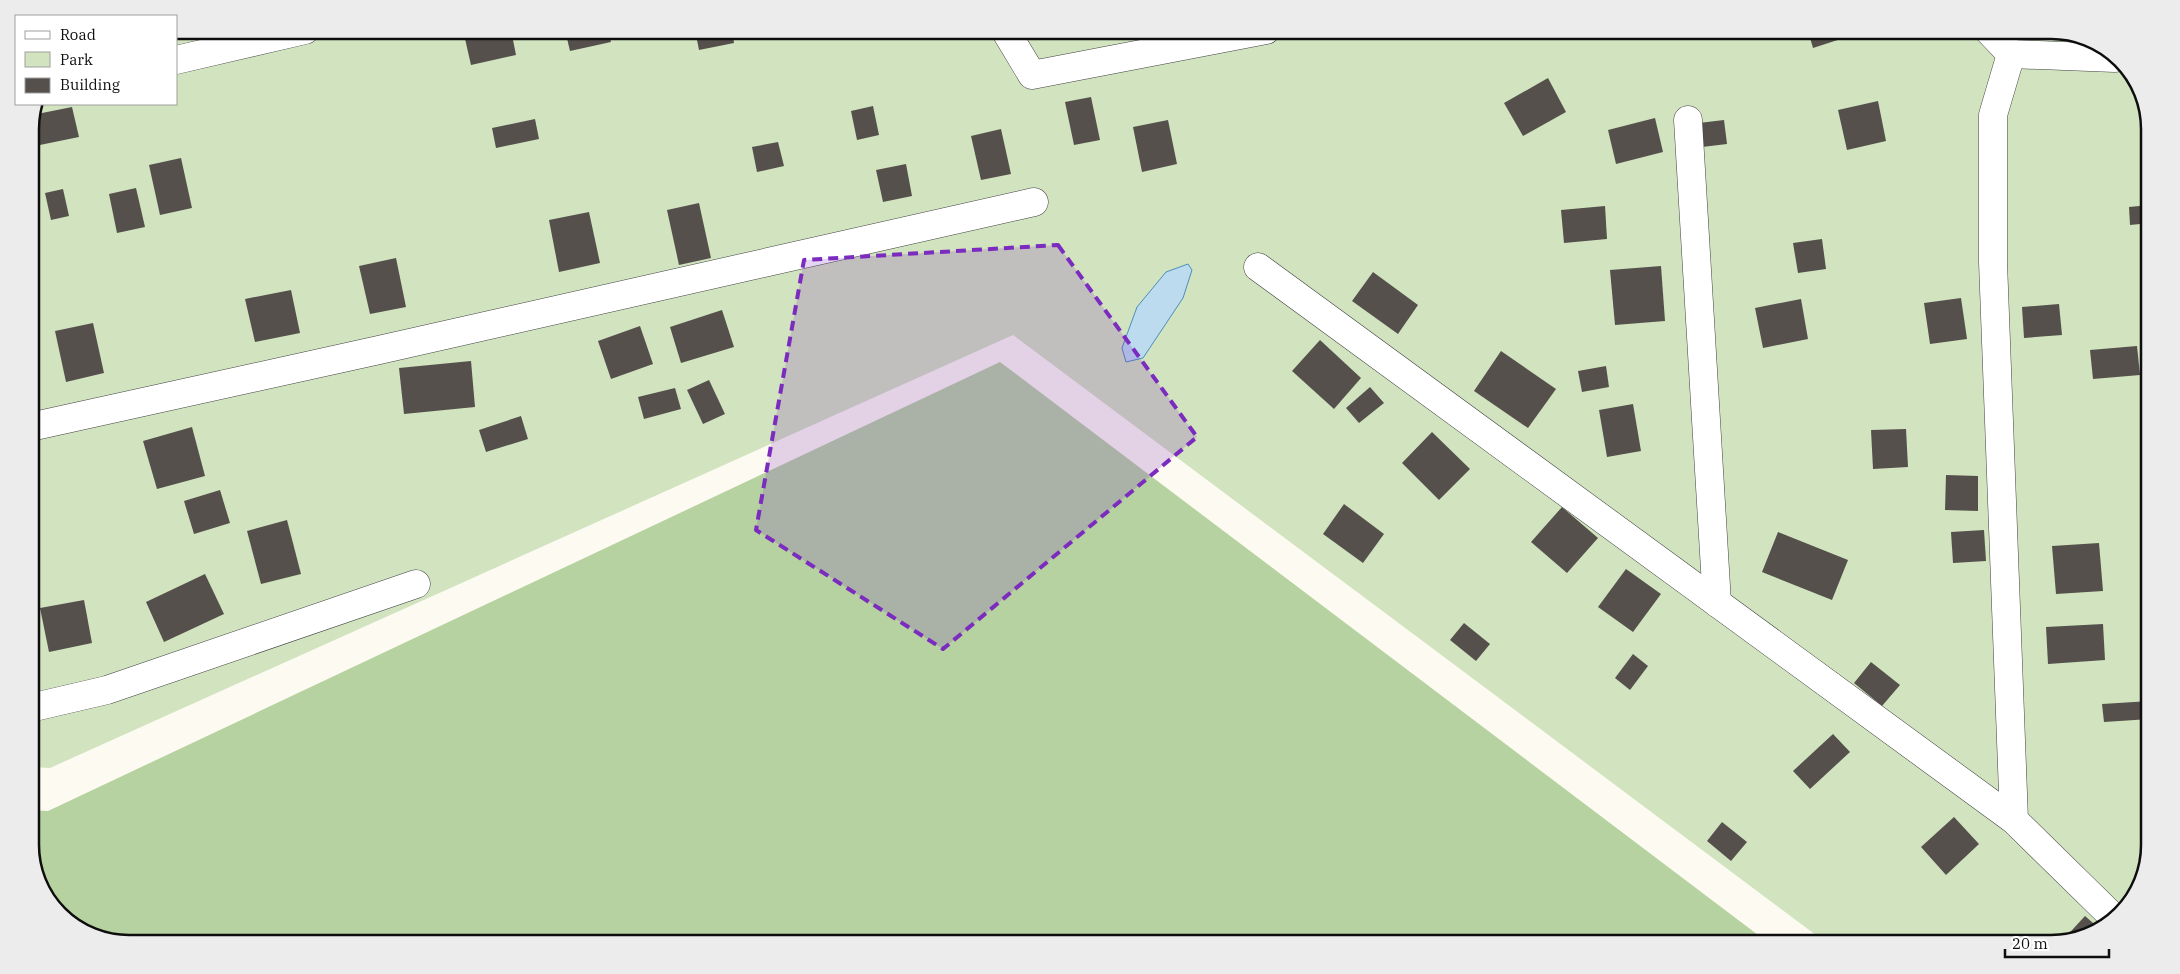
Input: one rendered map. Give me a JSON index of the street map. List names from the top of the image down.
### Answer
{
  "legend": ["Road", "Park", "Building"],
  "scale_bar": "20 m"
}
